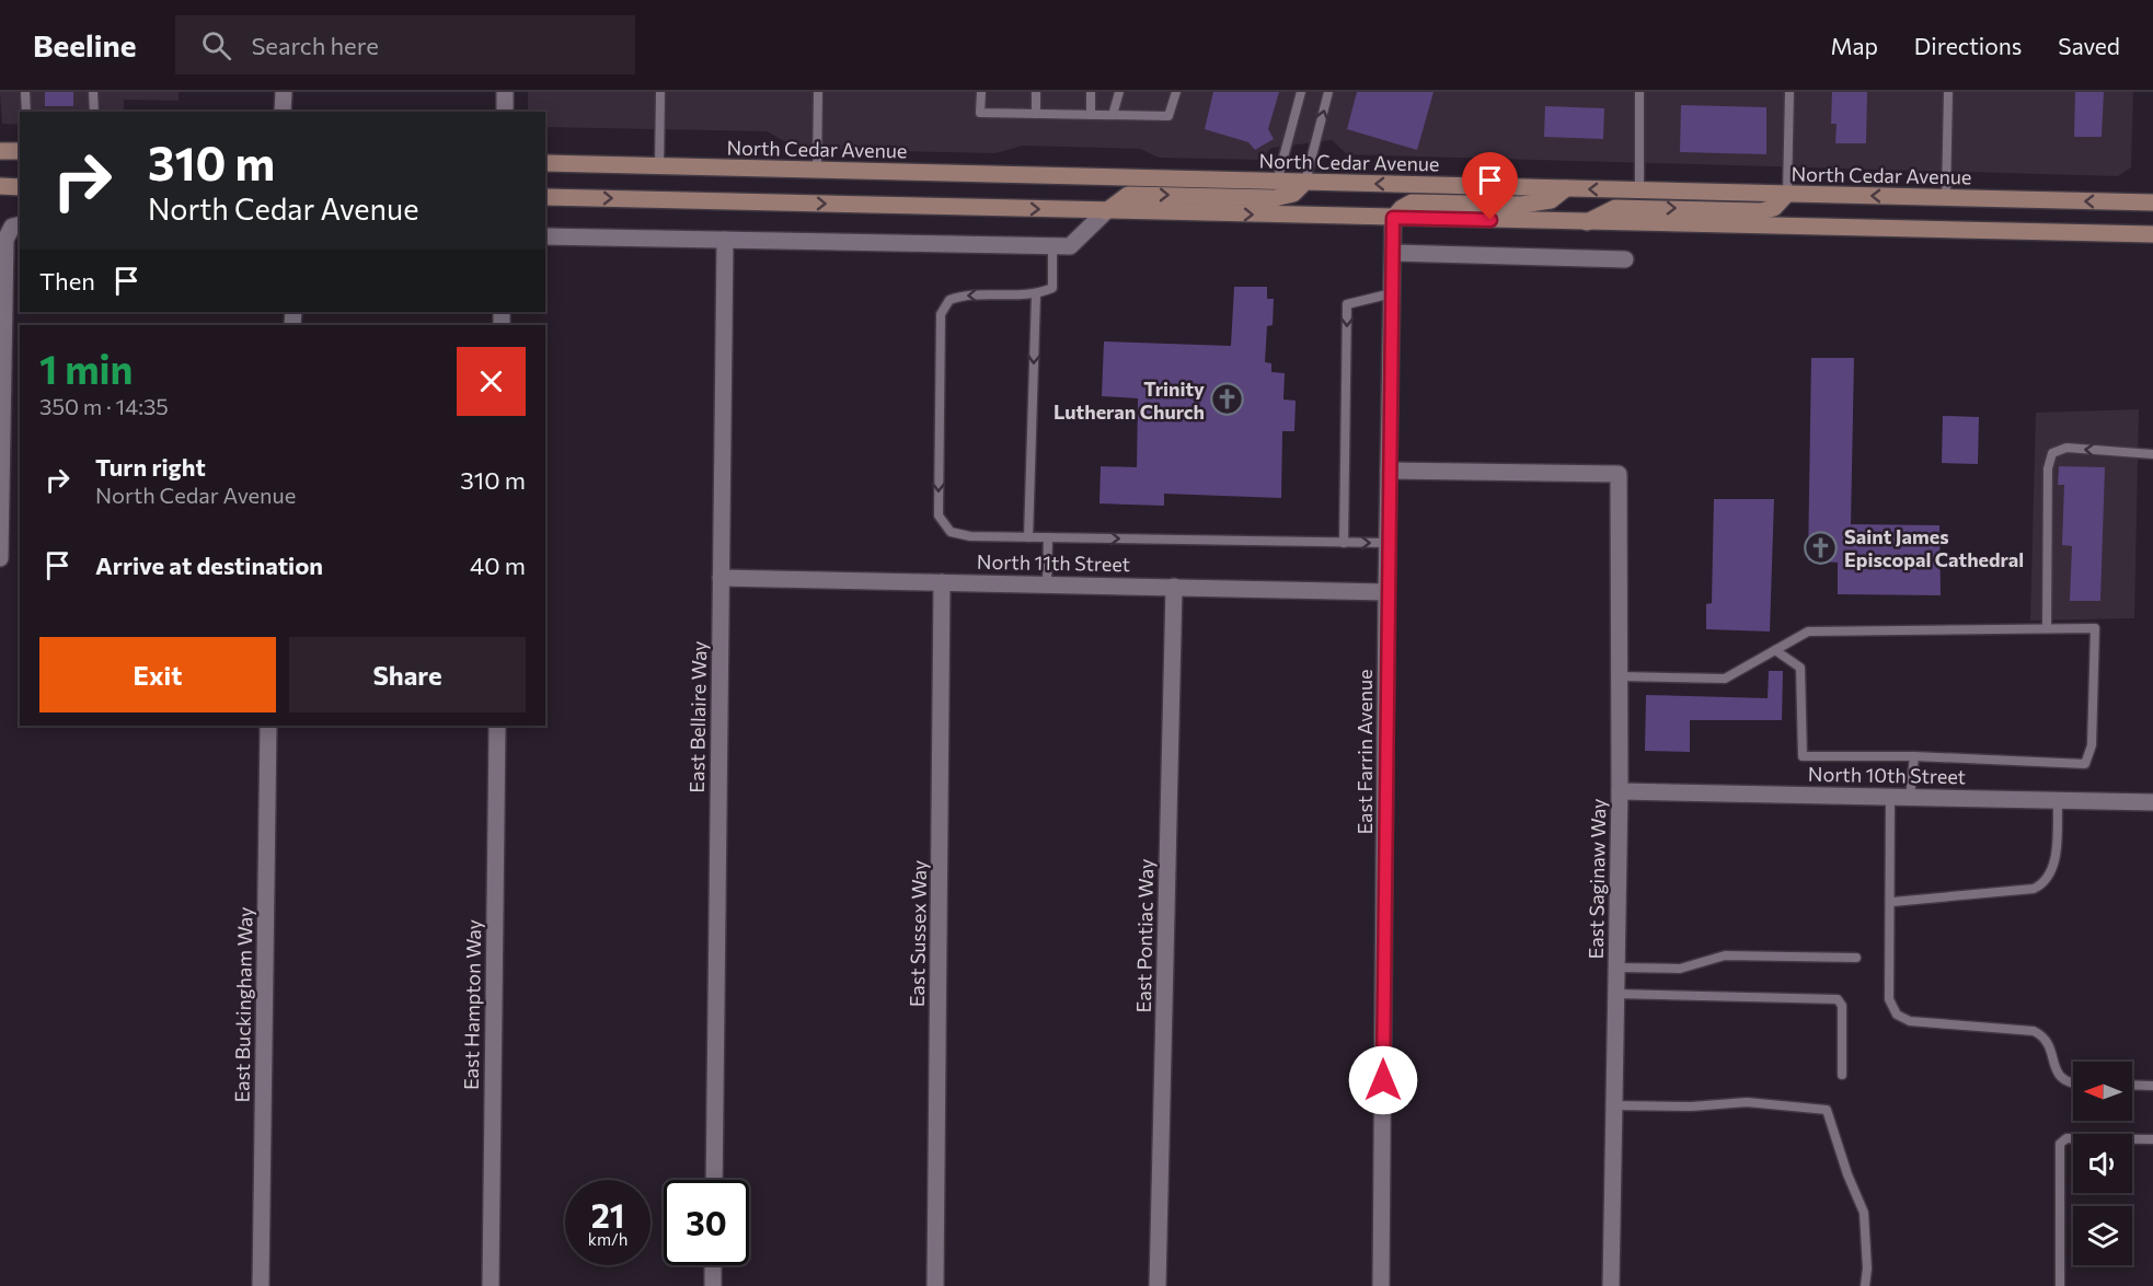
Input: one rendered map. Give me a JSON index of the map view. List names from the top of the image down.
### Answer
{
  "streets": {
    "main road": ["North Cedar Avenue"],
    "street": [
      "North 11th Street",
      "East Bellaire Way",
      "East Farrin Avenue",
      "North 10th Street",
      "East Saginaw Way",
      "East Sussex Way",
      "East Pontiac Way",
      "East Buckingham Way",
      "East Hampton Way"
    ]
  },
  "crossings": [
    ["North 11th Street", "East Bellaire Way"],
    ["North 11th Street", "East Farrin Avenue"],
    ["North 11th Street", "East Sussex Way"],
    ["North 11th Street", "East Pontiac Way"],
    ["East Farrin Avenue", "East Saginaw Way"],
    ["North 10th Street", "East Saginaw Way"]
  ],
  "places": {
    "church": ["Trinity Lutheran Church", "Saint James Episcopal Cathedral"]
  },
  "north": "left",
  "page": {
    "header": "Beeline",
    "search": "Search here",
    "nav": ["Map", "Directions", "Saved"],
    "turn": ["310 m", "North Cedar Avenue"],
    "then": "Then",
    "heading": ["1 min", "350 m · 14:35"],
    "list": [
      {
        "name": "Turn right",
        "note": "North Cedar Avenue",
        "value": "310 m"
      },
      {
        "name": "Arrive at destination",
        "value": "40 m"
      }
    ],
    "buttons": ["Exit", "Share"],
    "speed": "21 km/h",
    "limit": "30"
  }
}
